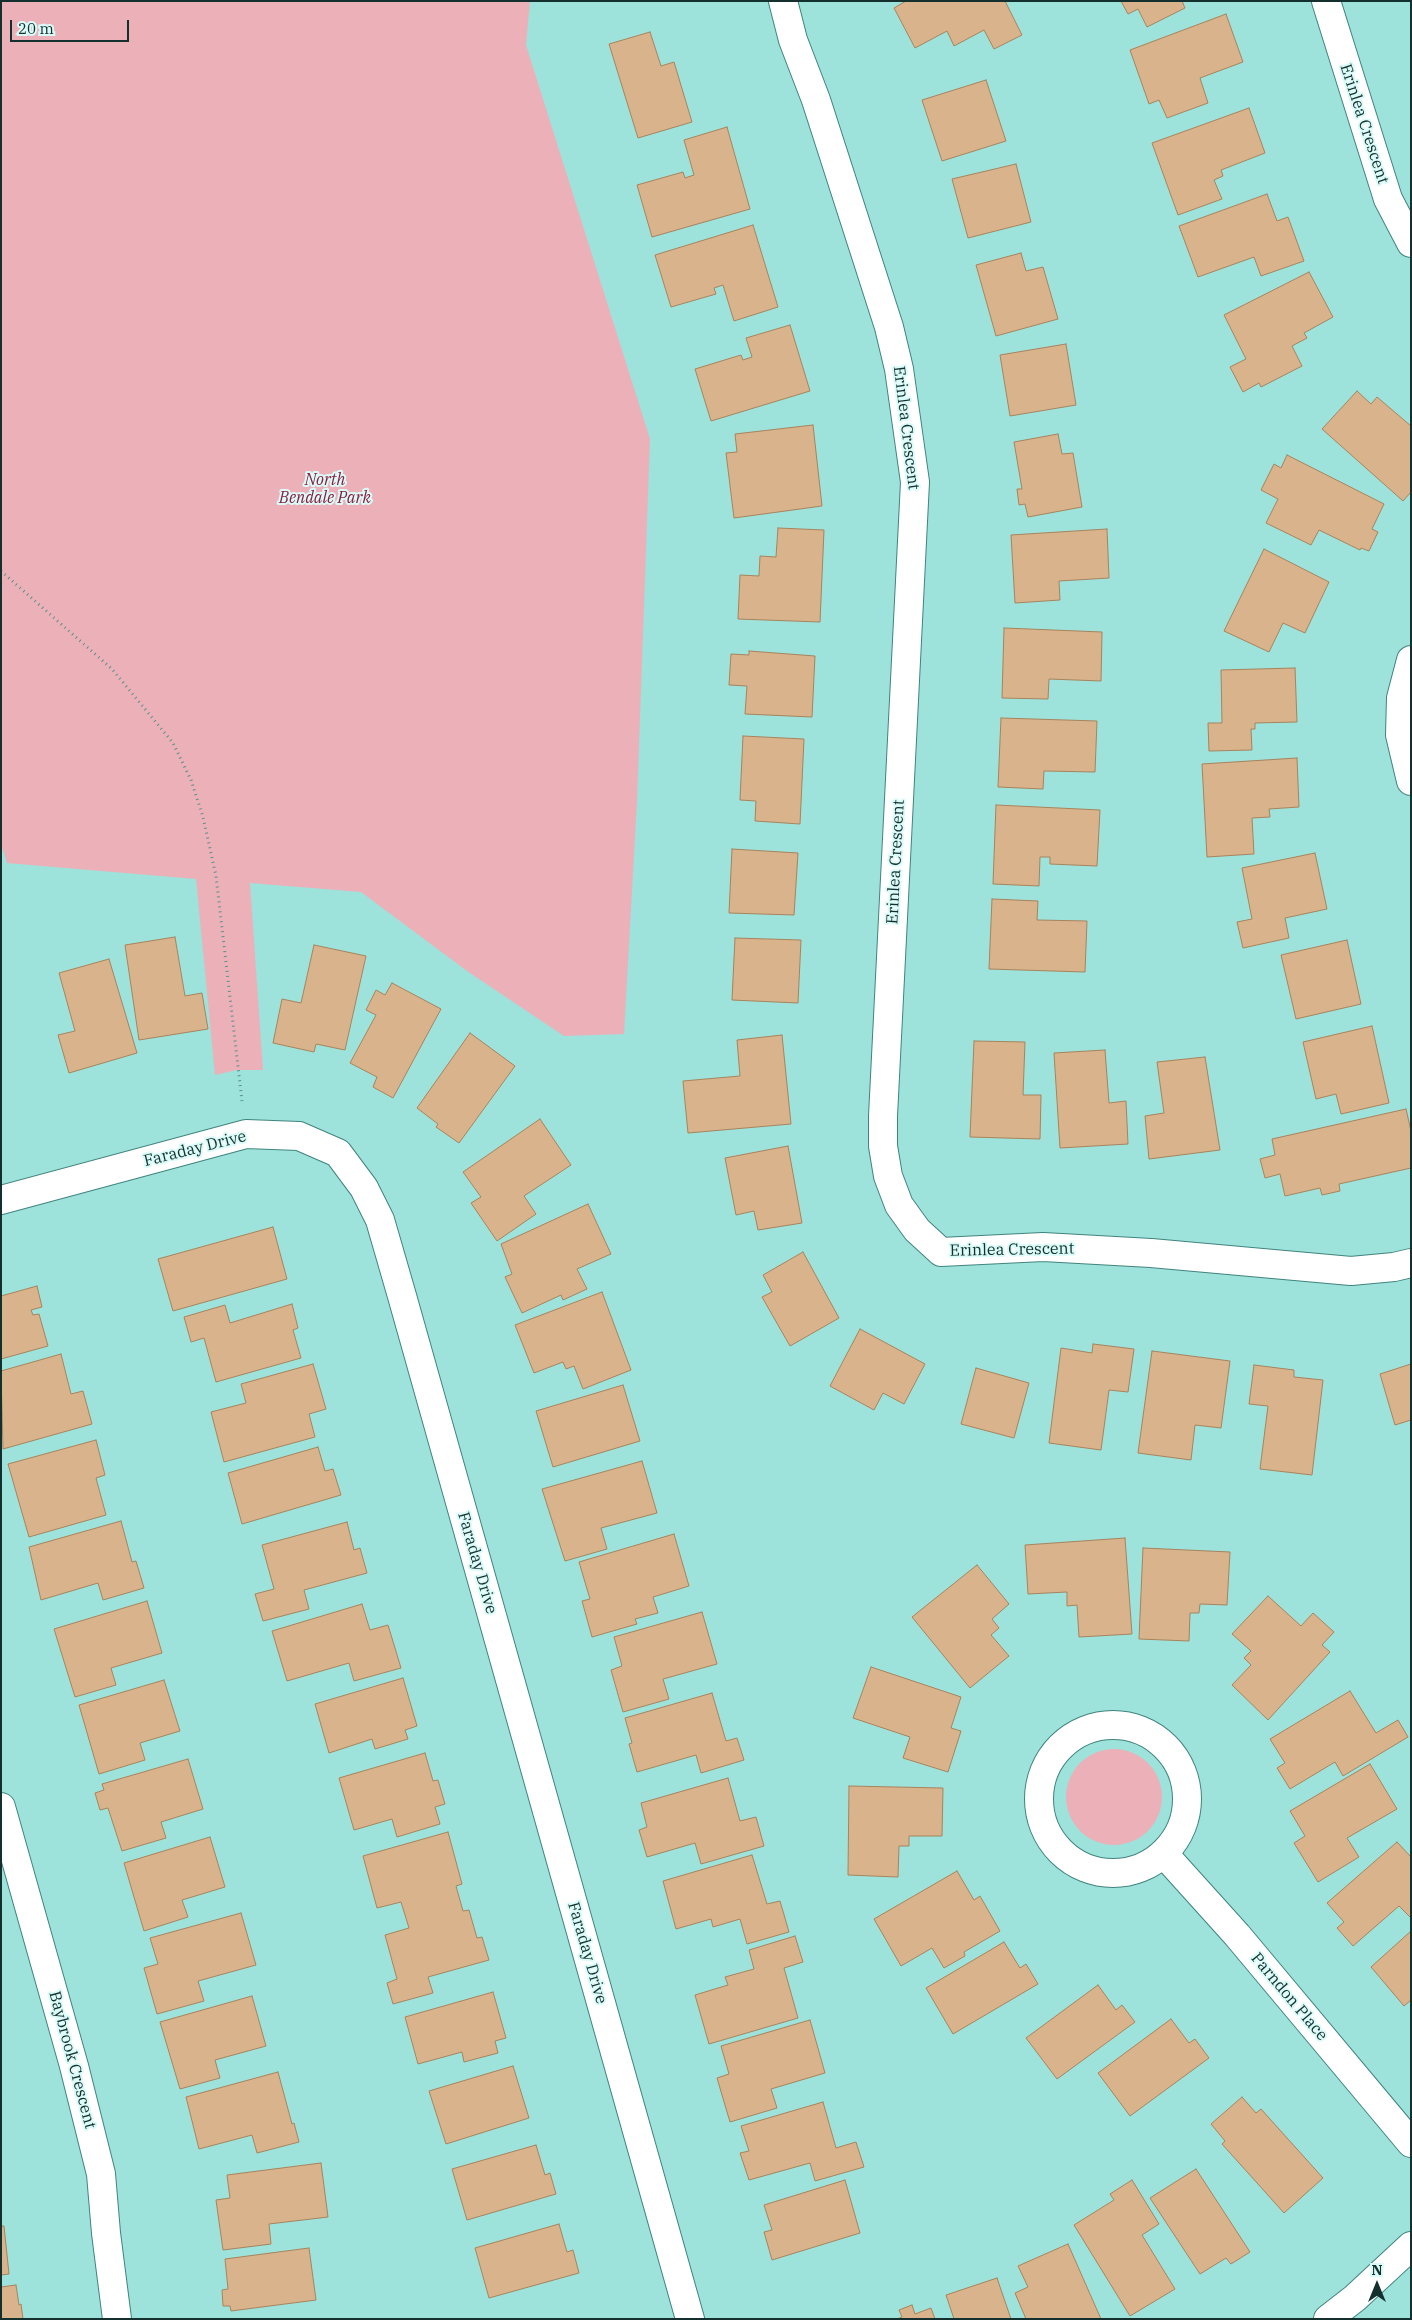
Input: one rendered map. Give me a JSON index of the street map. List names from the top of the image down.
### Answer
{
  "streets": {
    "street": [
      "Erinlea Crescent",
      "Faraday Drive",
      "Parndon Place",
      "Baybrook Crescent"
    ]
  },
  "parks": ["North Bendale Park"],
  "scale_bar": "20 m",
  "north": "top"
}
